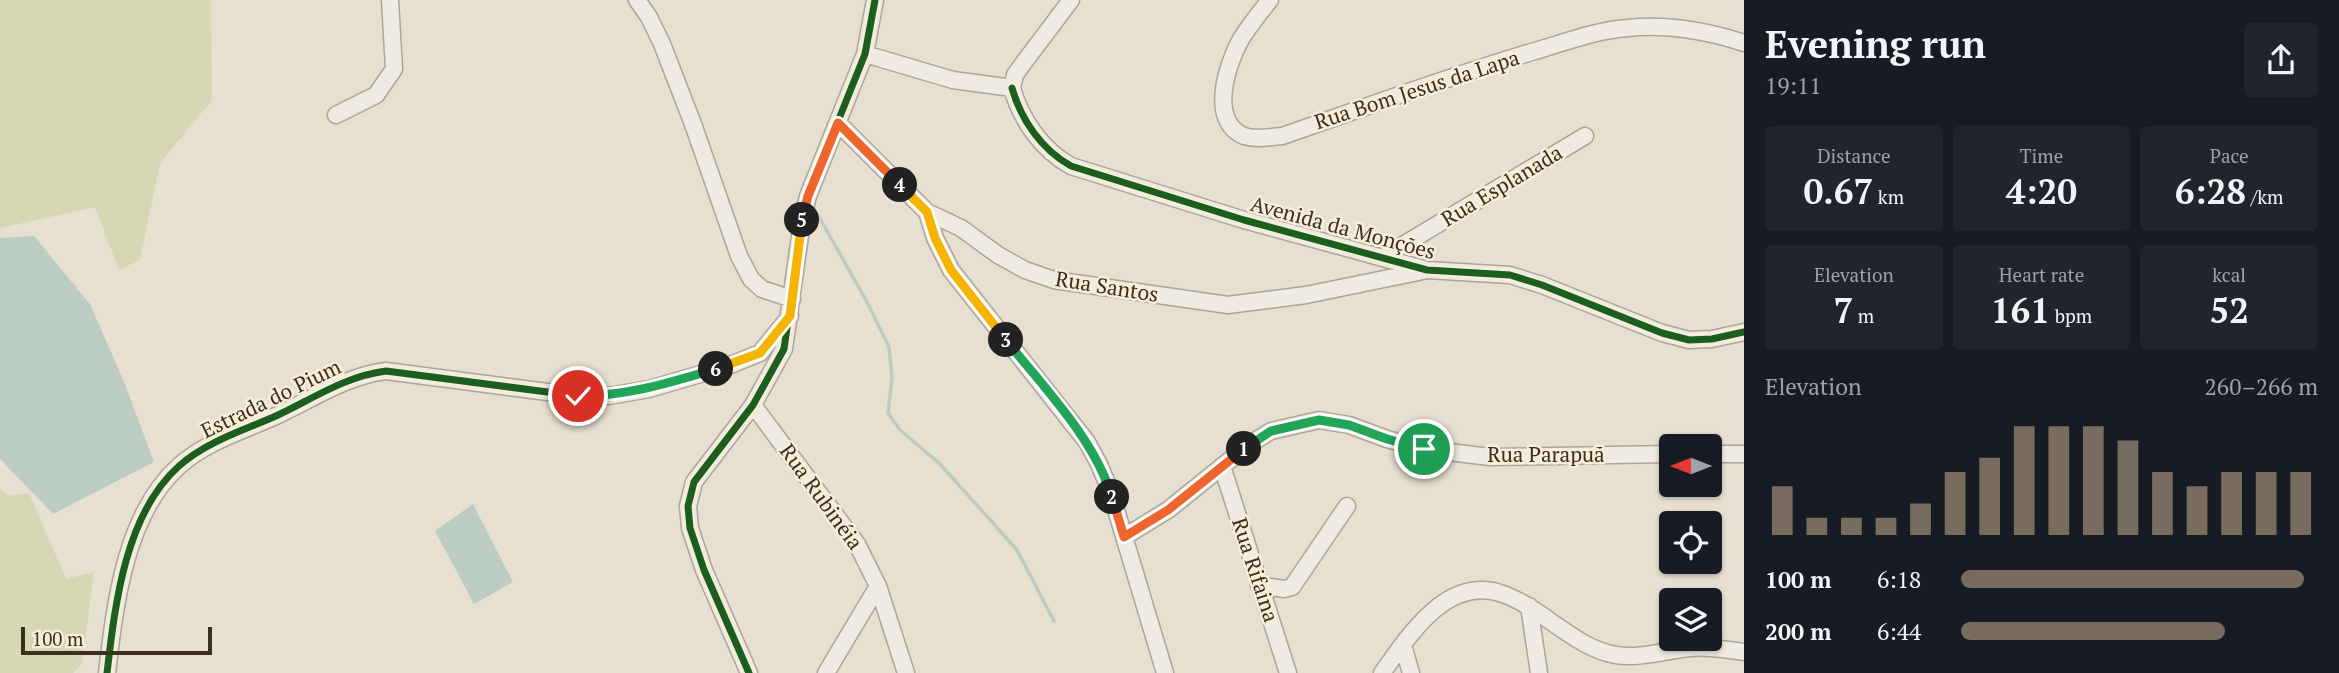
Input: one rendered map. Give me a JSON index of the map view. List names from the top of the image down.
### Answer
{
  "streets": {
    "street": [
      "Rua Bom Jesus da Lapa",
      "Rua Esplanada",
      "Avenida da Monções",
      "Rua Santos",
      "Estrada do Pium",
      "Rua Parapuã",
      "Rua Rubinéia",
      "Rua Rifaina"
    ]
  },
  "crossings": [
    ["Rua Esplanada", "Avenida da Monções"],
    ["Avenida da Monções", "Rua Santos"],
    ["Rua Parapuã", "Rua Rifaina"]
  ],
  "scale_bar": "100 m",
  "north": "left",
  "page": {
    "heading": ["Evening run", "19:11"],
    "stats": [
      ["Distance", "0.67 km"],
      ["Time", "4:20"],
      ["Pace", "6:28 /km"],
      ["Elevation", "7 m"],
      ["Heart rate", "161 bpm"],
      ["kcal", "52"]
    ],
    "pins": [
      "4",
      "5",
      "3",
      "6",
      "1",
      "2"
    ],
    "chart": ["Elevation", "260–266 m"],
    "list": [
      {
        "name": "100 m",
        "note": "6:18"
      },
      {
        "name": "200 m",
        "note": "6:44"
      }
    ],
    "scale": "100 m"
  }
}
